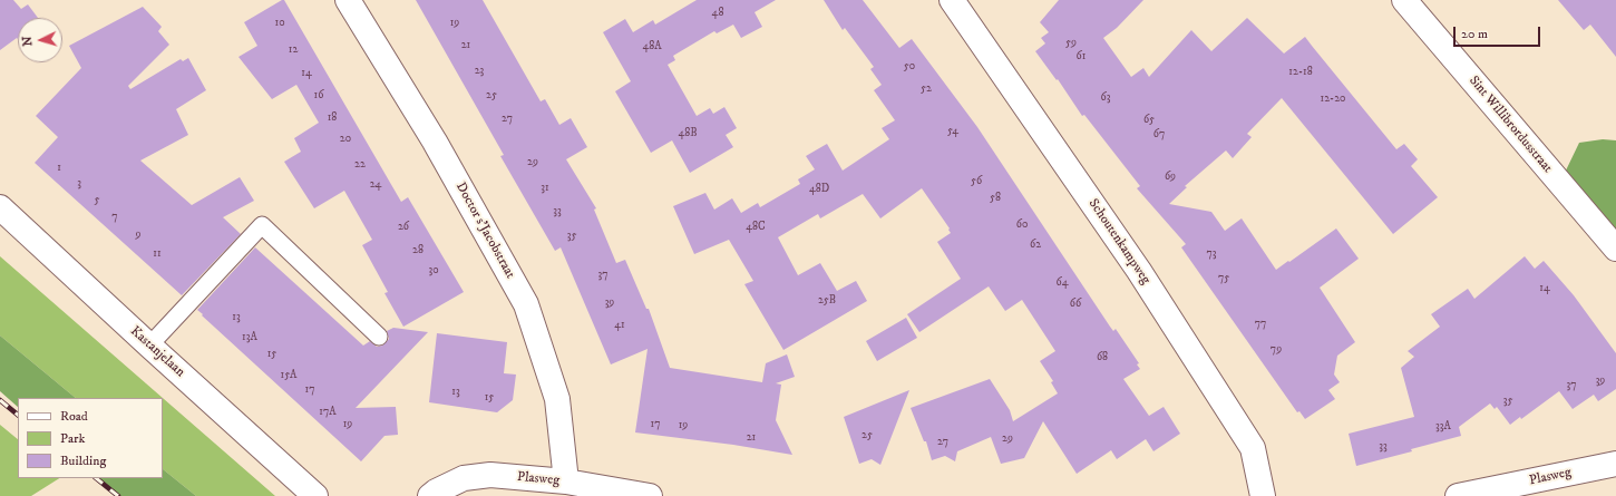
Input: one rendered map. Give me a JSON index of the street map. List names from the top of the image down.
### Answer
{
  "streets": {
    "street": [
      "Sint Willibrordusstraat",
      "Doctor s'Jacobstraat",
      "Schoutenkampweg",
      "Kastanjelaan",
      "Plasweg"
    ]
  },
  "crossings": [
    ["Doctor s'Jacobstraat", "Plasweg"]
  ],
  "house_numbers": [
    "48",
    "10",
    "19",
    "59",
    "21",
    "48A",
    "12",
    "61",
    "50",
    "23",
    "12-18",
    "14",
    "52",
    "16",
    "25",
    "63",
    "12-20",
    "18",
    "27",
    "65",
    "54",
    "48B",
    "67",
    "20",
    "29",
    "22",
    "1",
    "69",
    "56",
    "3",
    "24",
    "31",
    "48D",
    "58",
    "5",
    "33",
    "7",
    "60",
    "26",
    "48C",
    "9",
    "35",
    "62",
    "28",
    "11",
    "73",
    "30",
    "37",
    "75",
    "64",
    "14",
    "25B",
    "39",
    "66",
    "13",
    "77",
    "41",
    "13A",
    "79",
    "15",
    "68",
    "15A",
    "39",
    "37",
    "17",
    "13",
    "15",
    "35",
    "17A",
    "19",
    "17",
    "19",
    "33A",
    "25",
    "21",
    "29",
    "27",
    "33"
  ],
  "legend": ["Road", "Park", "Building"],
  "scale_bar": "20 m",
  "north": "left"
}
